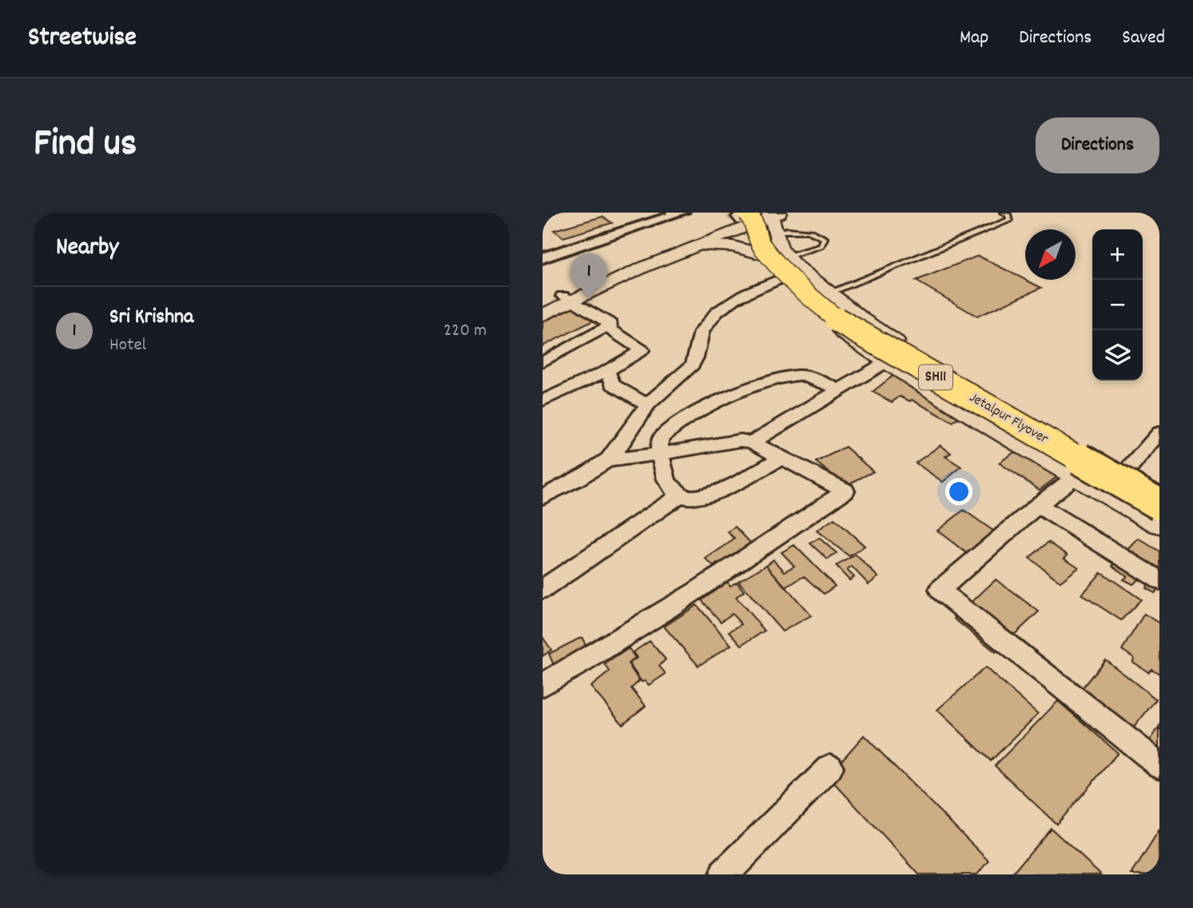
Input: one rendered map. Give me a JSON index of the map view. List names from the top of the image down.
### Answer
{
  "streets": {
    "main road": ["SH11", "Jetalpur Flyover"]
  },
  "north": "bottom left",
  "page": {
    "header": "Streetwise",
    "nav": ["Map", "Directions", "Saved"],
    "title": "Find us",
    "buttons": "Directions",
    "heading": "Nearby",
    "map_buttons": ["+", "−"],
    "pins": "1",
    "list": [
      {
        "mark": "1",
        "name": "Sri Krishna",
        "note": "Hotel",
        "value": "220 m"
      }
    ]
  }
}
